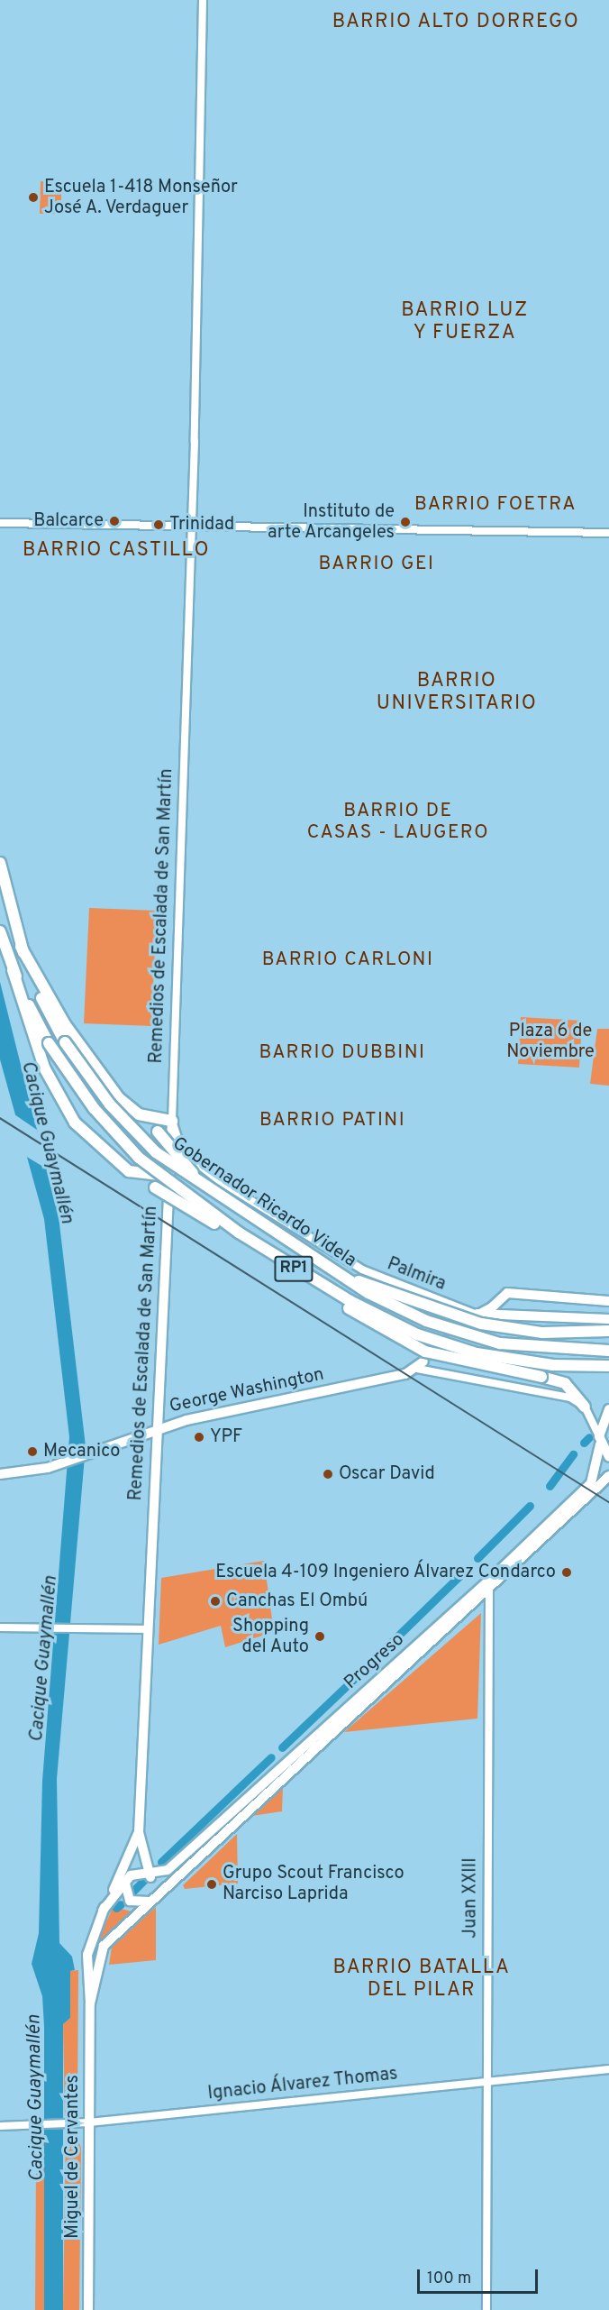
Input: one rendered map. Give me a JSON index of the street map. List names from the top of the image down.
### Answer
{
  "streets": {
    "highway": ["Gobernador Ricardo Videla", "RP1"],
    "main road": [
      "Remedios de Escalada de San Martín",
      "Palmira",
      "George Washington",
      "Progreso",
      "Miguel de Cervantes"
    ],
    "street": ["Juan XXIII", "Ignacio Álvarez Thomas"]
  },
  "crossings": [
    ["Remedios de Escalada de San Martín", "Palmira"],
    ["Remedios de Escalada de San Martín", "George Washington"],
    ["Remedios de Escalada de San Martín", "Progreso"],
    ["Remedios de Escalada de San Martín", "Miguel de Cervantes"],
    ["Progreso", "Juan XXIII"],
    ["Progreso", "Miguel de Cervantes"],
    ["Juan XXIII", "Ignacio Álvarez Thomas"],
    ["Ignacio Álvarez Thomas", "Miguel de Cervantes"]
  ],
  "districts": [
    "BARRIO ALTO DORREGO",
    "BARRIO LUZ Y FUERZA",
    "BARRIO FOETRA",
    "BARRIO CASTILLO",
    "BARRIO GEI",
    "BARRIO UNIVERSITARIO",
    "BARRIO DE CASAS - LAUGERO",
    "BARRIO CARLONI",
    "BARRIO DUBBINI",
    "BARRIO PATINI",
    "BARRIO BATALLA DEL PILAR"
  ],
  "water": ["Cacique Guaymallén"],
  "parks": ["Plaza 6 de Noviembre"],
  "places": [
    "Escuela 1-418 Monseñor José A. Verdaguer",
    "Balcarce",
    "Instituto de arte Arcangeles",
    "Trinidad",
    "YPF",
    "Mecanico",
    "Oscar David",
    "Escuela 4-109 Ingeniero Álvarez Condarco",
    "Canchas El Ombú",
    "Shopping del Auto",
    "Grupo Scout Francisco Narciso Laprida"
  ],
  "scale_bar": "100 m"
}
